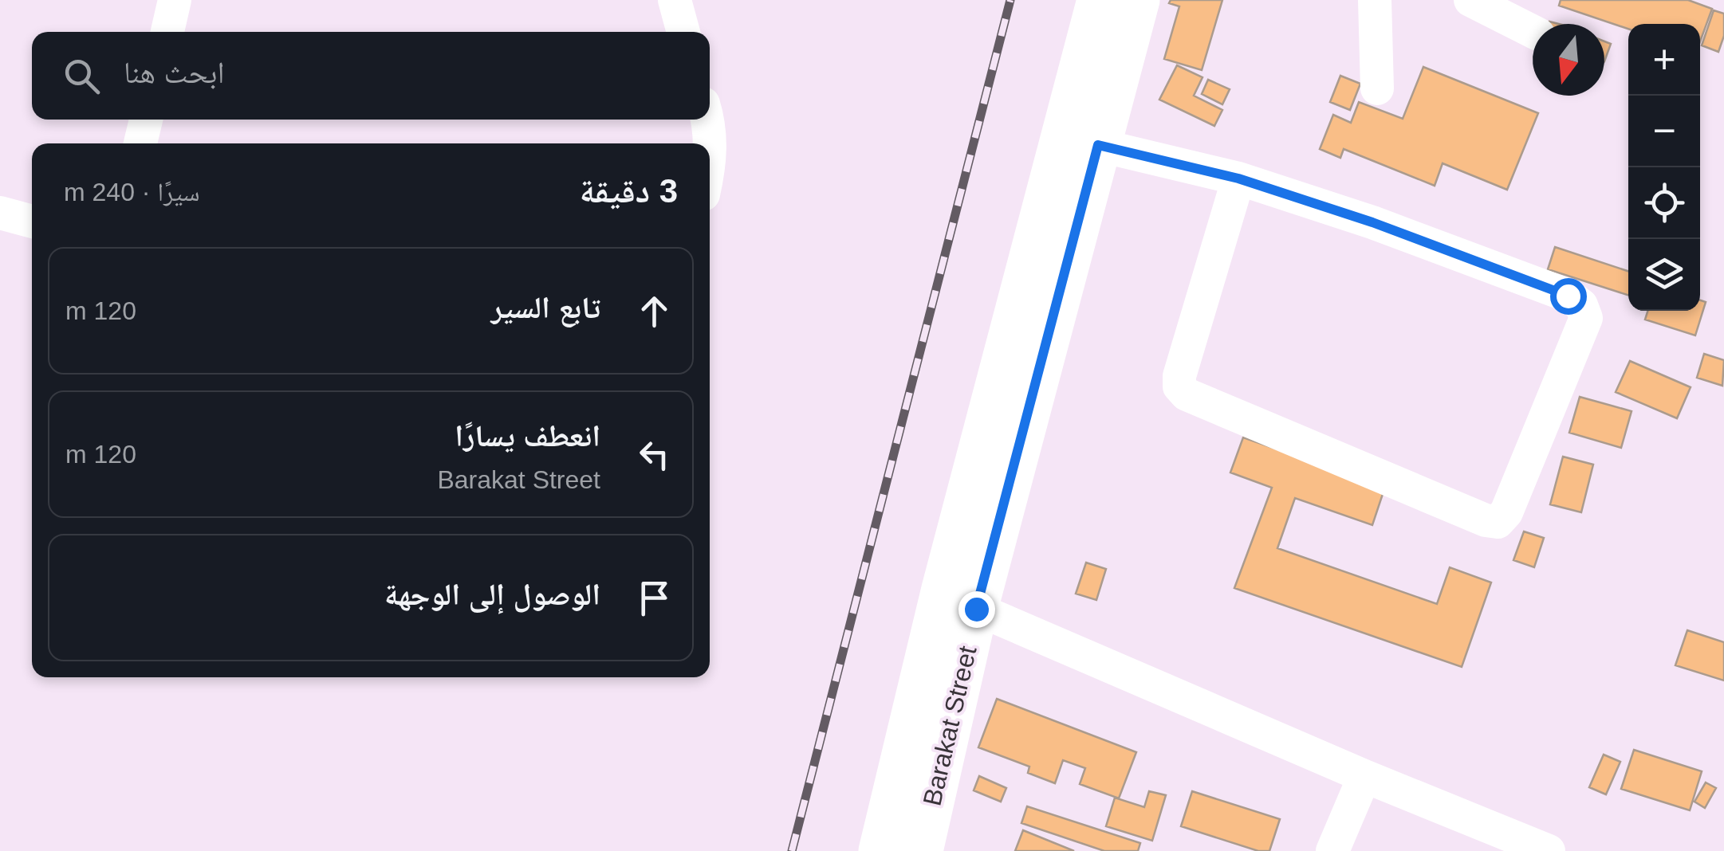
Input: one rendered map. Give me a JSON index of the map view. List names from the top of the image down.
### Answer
{
  "streets": {
    "main road": ["Barakat Street"]
  },
  "north": "bottom",
  "page": {
    "map_buttons": ["+", "−"],
    "search": "ابحث هنا",
    "heading": ["3 دقيقة", "سيرًا · 240 m"],
    "list": [
      ["تابع السير", "120 m"],
      ["انعطف يسارًا", "Barakat Street", "120 m"],
      "الوصول إلى الوجهة"
    ]
  }
}
